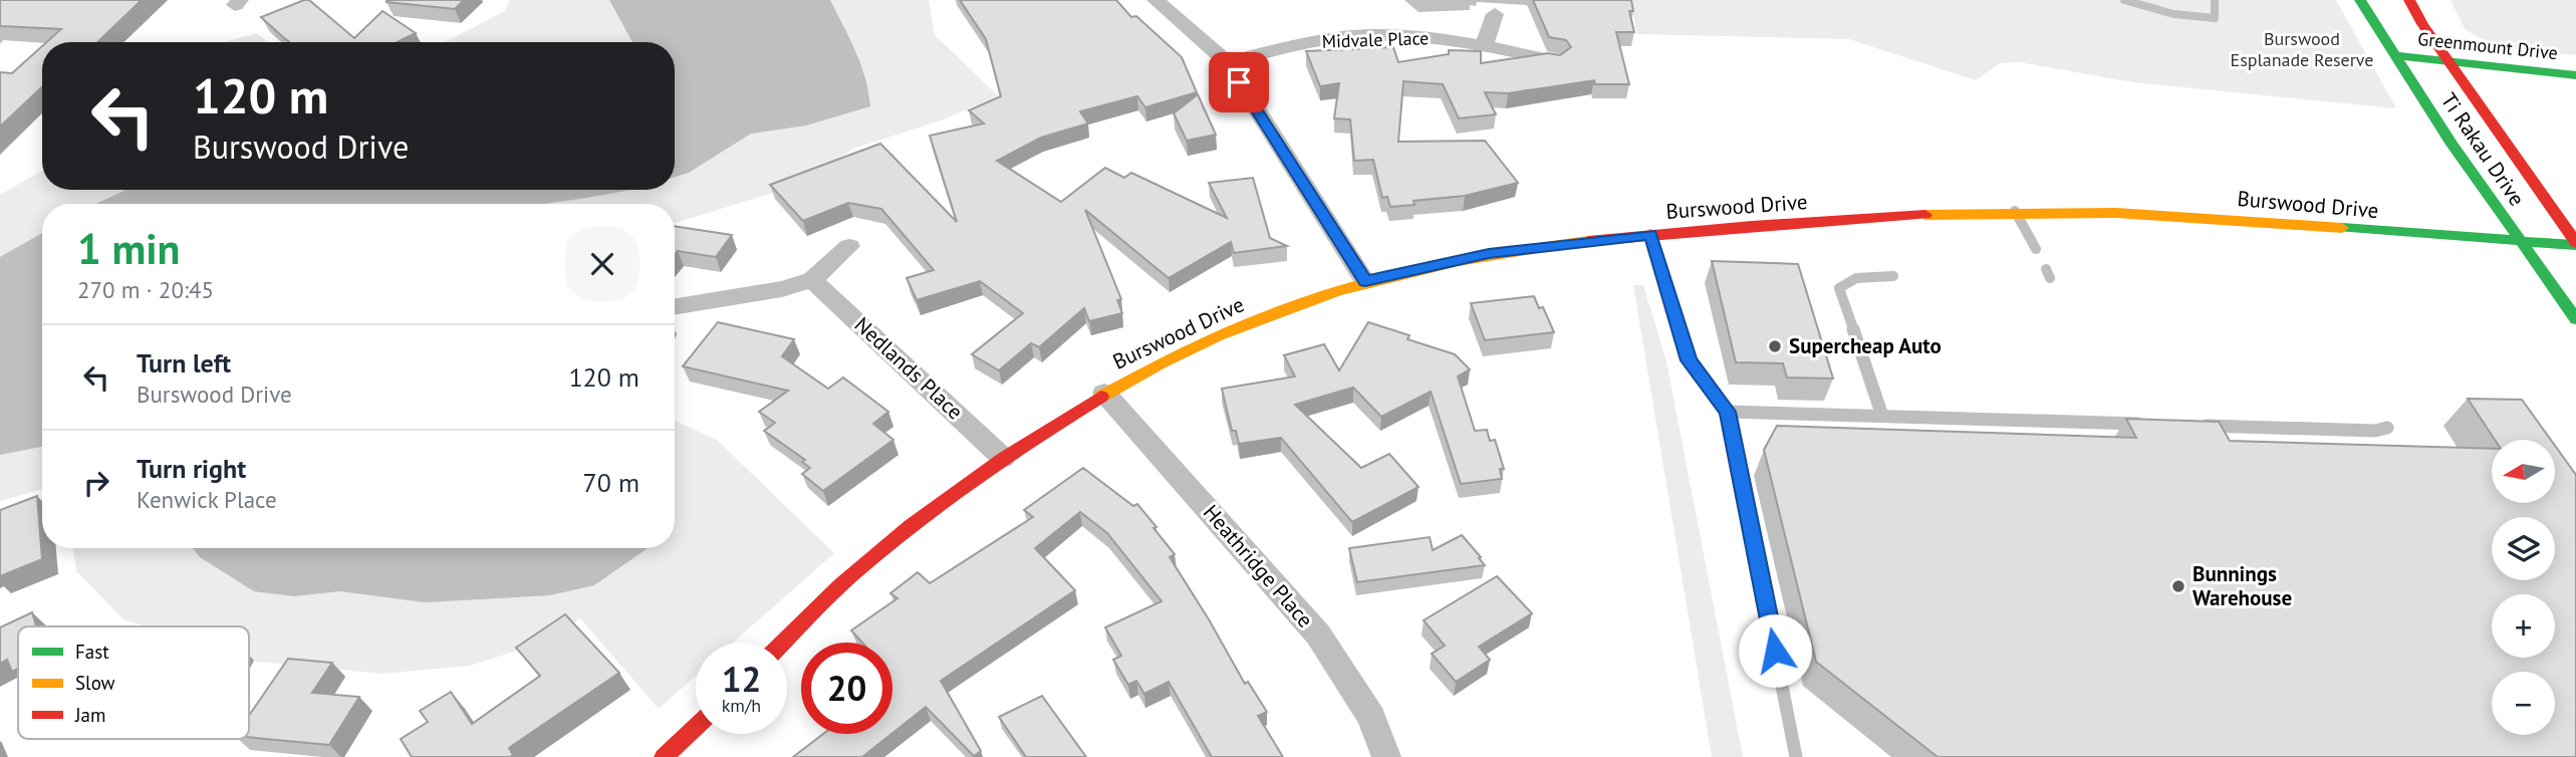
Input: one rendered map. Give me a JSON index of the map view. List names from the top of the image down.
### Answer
{
  "streets": {
    "street": [
      "Midvale Place",
      "Greenmount Drive",
      "Ti Rakau Drive",
      "Burswood Drive",
      "Nedlands Place",
      "Heathridge Place"
    ]
  },
  "crossings": [
    ["Greenmount Drive", "Ti Rakau Drive"],
    ["Ti Rakau Drive", "Burswood Drive"],
    ["Burswood Drive", "Nedlands Place"],
    ["Burswood Drive", "Heathridge Place"]
  ],
  "parks": ["Burswood Esplanade Reserve"],
  "places": ["Supercheap Auto", "Bunnings Warehouse"],
  "legend": ["Fast", "Slow", "Jam"],
  "north": "left",
  "page": {
    "turn": ["120 m", "Burswood Drive"],
    "heading": ["1 min", "270 m · 20:45"],
    "list": [
      {
        "name": "Turn left",
        "note": "Burswood Drive",
        "value": "120 m"
      },
      {
        "name": "Turn right",
        "note": "Kenwick Place",
        "value": "70 m"
      }
    ],
    "map_buttons": ["+", "−"],
    "speed": "12 km/h",
    "limit": "20"
  }
}
